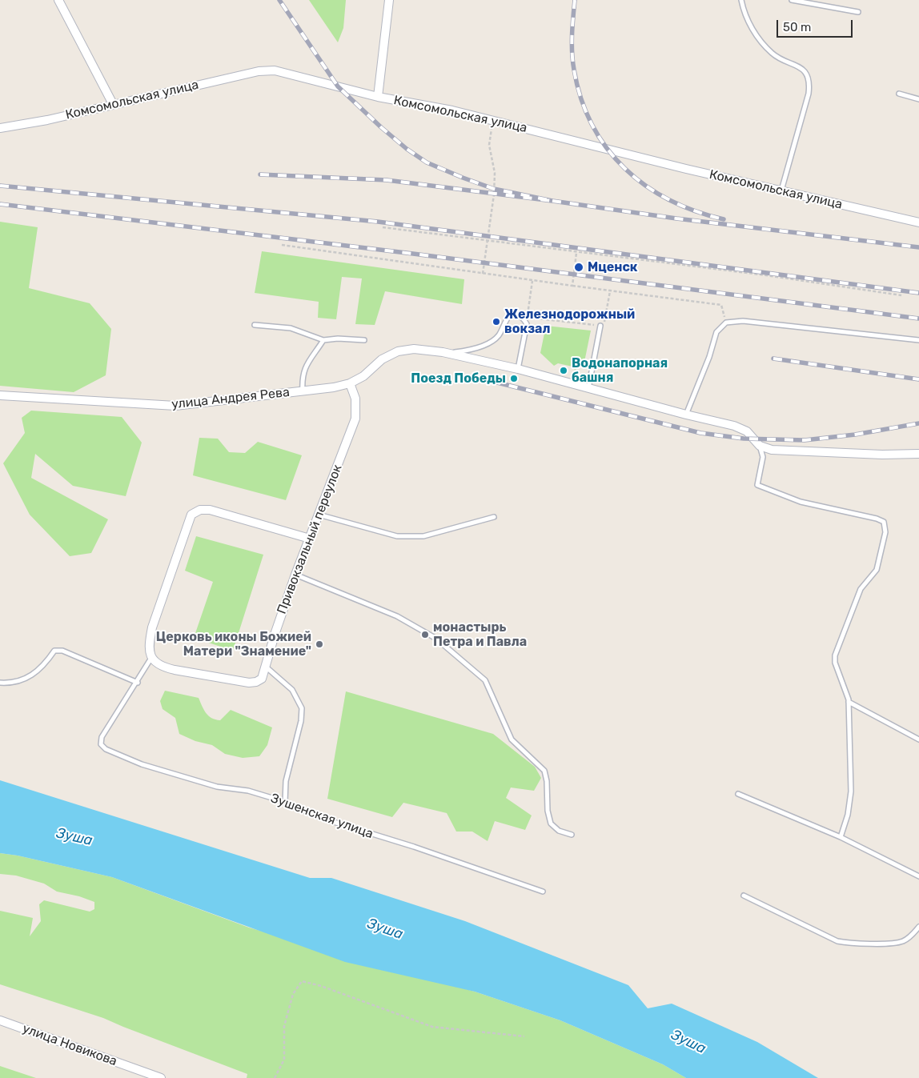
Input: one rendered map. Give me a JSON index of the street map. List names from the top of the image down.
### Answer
{
  "streets": {
    "street": [
      "Комсомольская улица",
      "улица Андрея Рева",
      "Привокзальный переулок",
      "улица Новикова"
    ],
    "lane": ["Зушенская улица"]
  },
  "crossings": [
    ["улица Андрея Рева", "Привокзальный переулок"]
  ],
  "water": ["Зуша"],
  "places": [
    "Мценск",
    "Железнодорожный вокзал",
    "Водонапорная башня",
    "Поезд Победы",
    "монастырь Петра и Павла",
    "Церковь иконы Божией Матери \"Знамение\""
  ],
  "scale_bar": "50 m"
}
